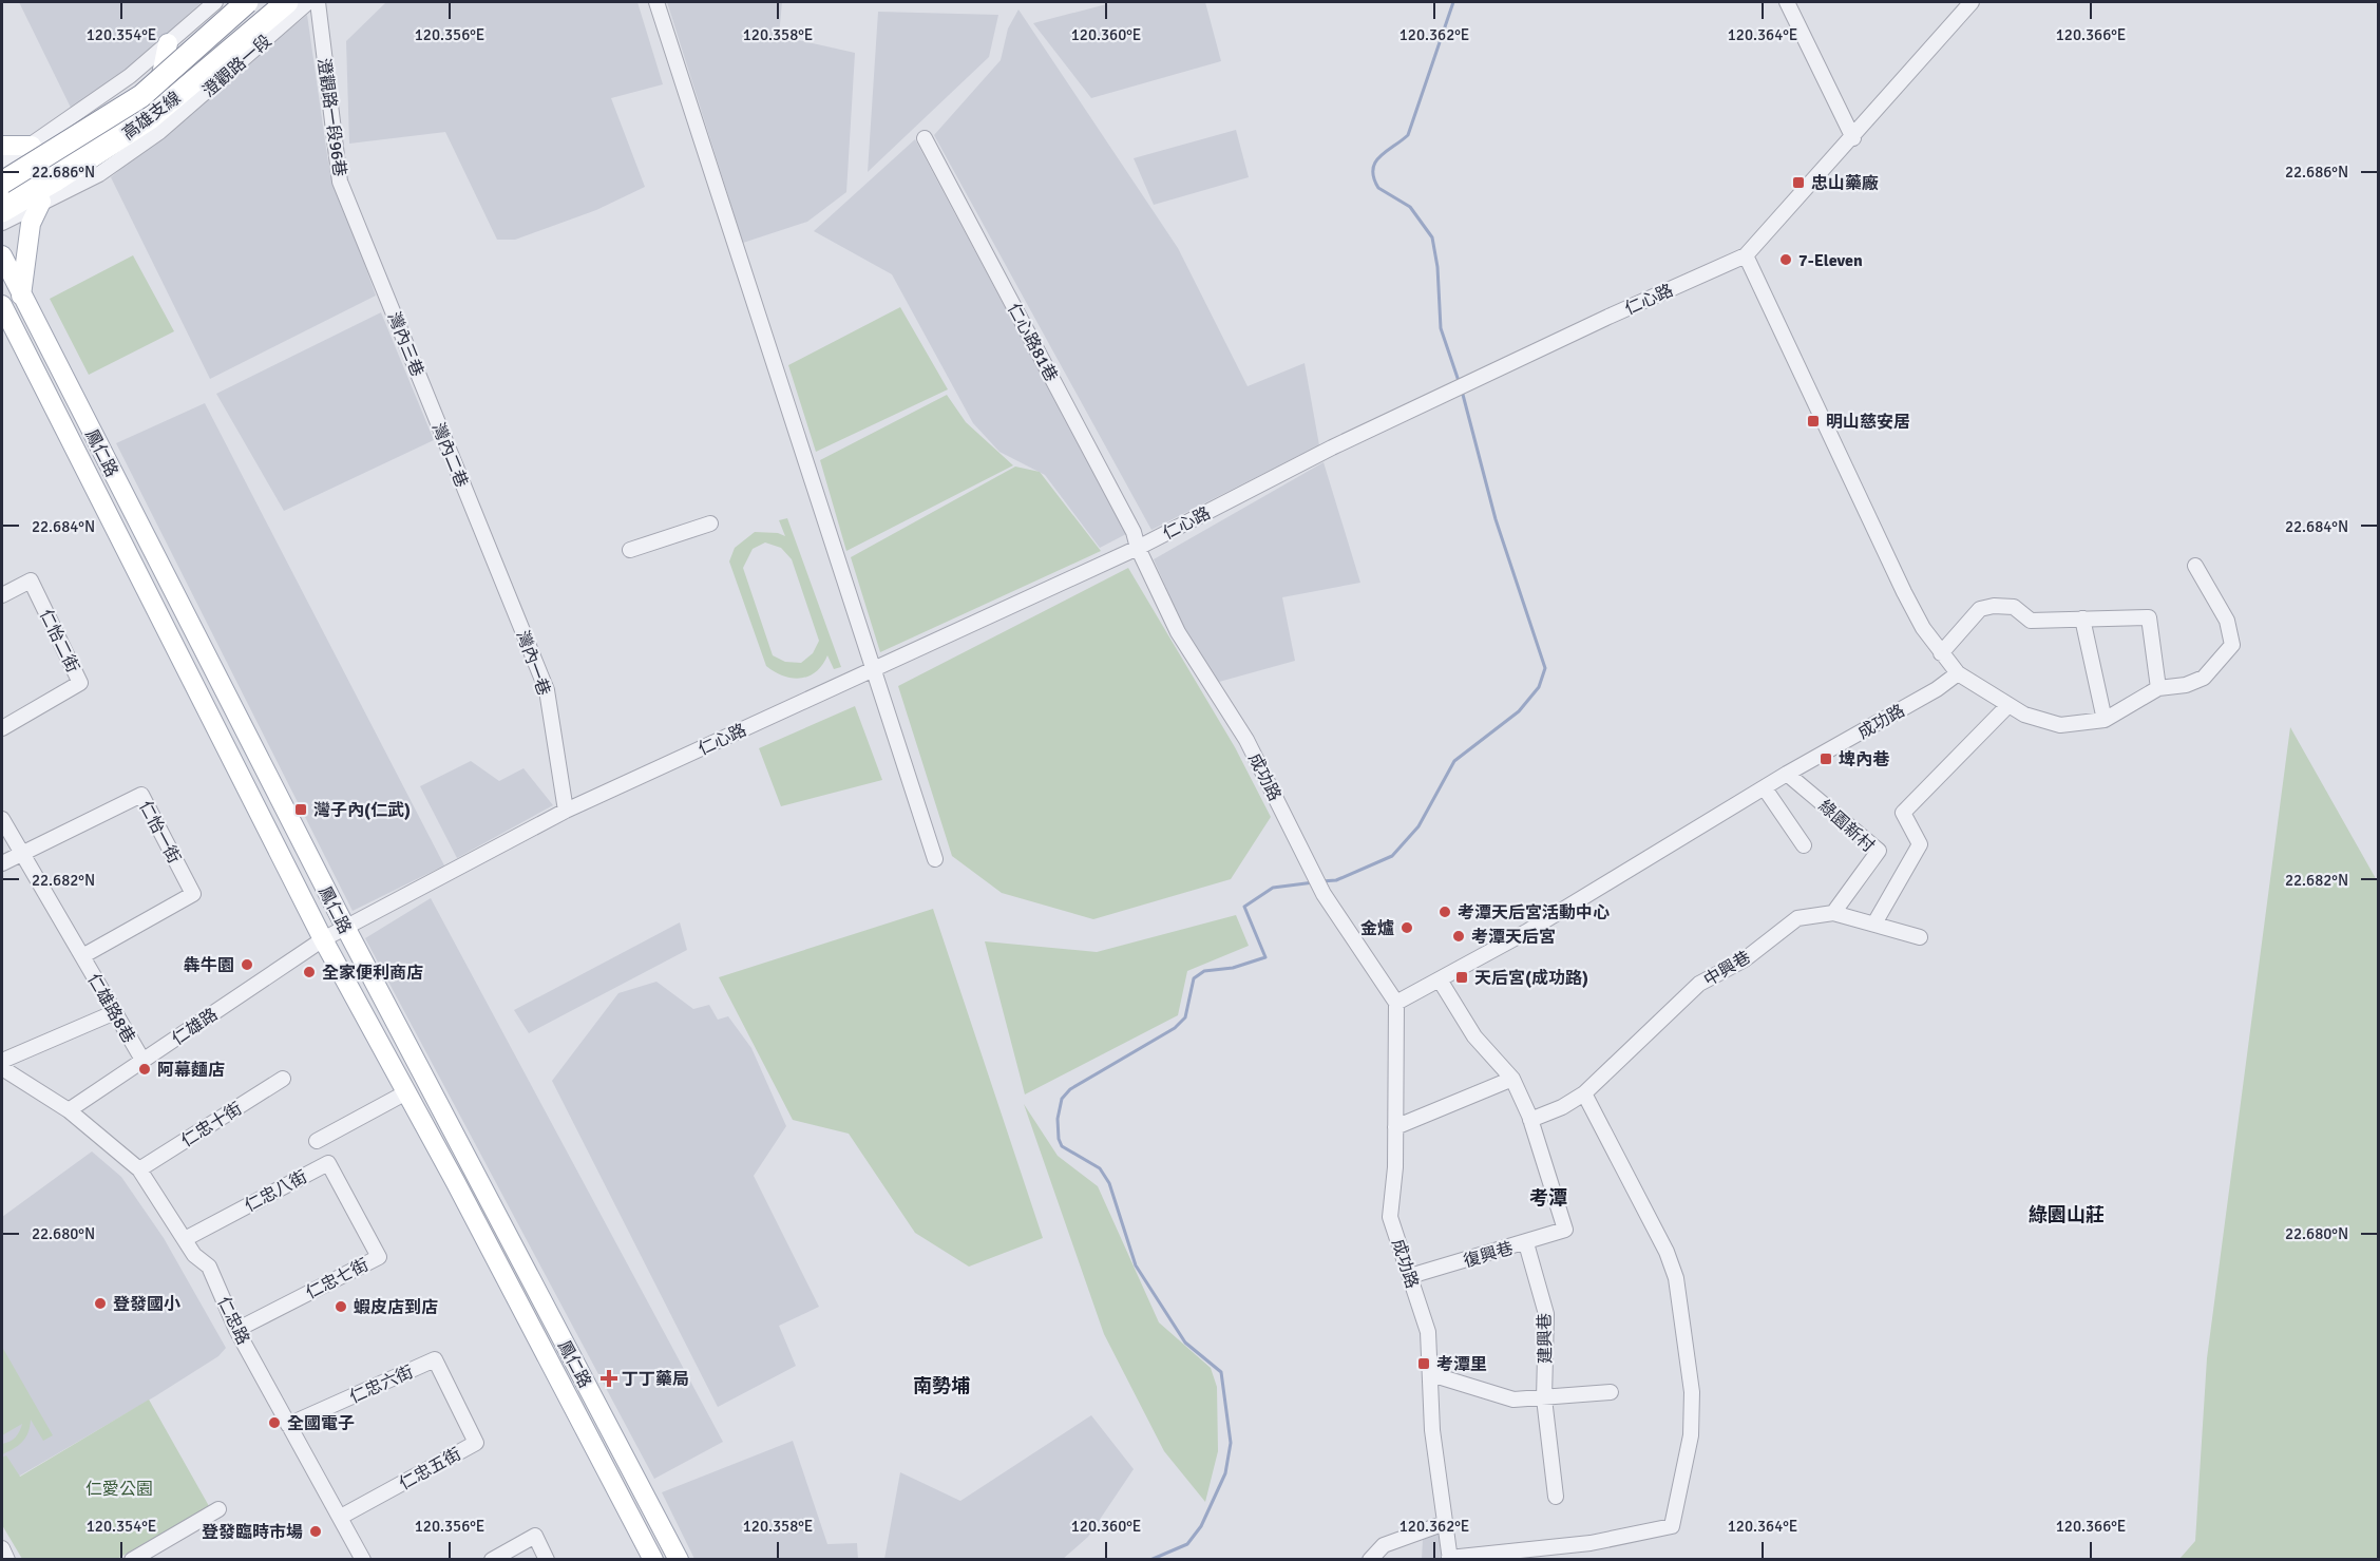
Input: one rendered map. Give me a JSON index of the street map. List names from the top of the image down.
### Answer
{
  "streets": {
    "highway": ["高雄支線"],
    "main road": ["鳳仁路"],
    "street": [
      "澄觀路一段",
      "澄觀路一段96巷",
      "仁心路",
      "仁心路81巷",
      "灣內三巷",
      "灣內二巷",
      "仁怡二街",
      "灣內一巷",
      "成功路",
      "綠園新村",
      "仁怡一街",
      "中興巷",
      "仁雄路8巷",
      "仁雄路",
      "仁忠十街",
      "仁忠八街",
      "復興巷",
      "仁忠七街",
      "仁忠路",
      "建興巷",
      "仁忠六街",
      "仁忠五街"
    ]
  },
  "crossings": [
    ["澄觀路一段96巷", "灣內三巷"],
    ["仁心路", "仁心路81巷"],
    ["仁心路", "鳳仁路"],
    ["仁心路", "灣內一巷"],
    ["仁心路", "成功路"],
    ["仁心路", "仁雄路"],
    ["仁心路81巷", "成功路"],
    ["灣內三巷", "灣內二巷"],
    ["鳳仁路", "仁雄路"],
    ["灣內二巷", "灣內一巷"],
    ["成功路", "綠園新村"],
    ["成功路", "復興巷"],
    ["綠園新村", "中興巷"],
    ["仁怡一街", "仁雄路8巷"],
    ["中興巷", "復興巷"],
    ["仁雄路8巷", "仁雄路"],
    ["仁雄路", "仁忠路"],
    ["仁忠十街", "仁忠路"],
    ["仁忠八街", "仁忠七街"],
    ["仁忠八街", "仁忠路"],
    ["復興巷", "建興巷"],
    ["仁忠七街", "仁忠路"],
    ["仁忠路", "仁忠六街"],
    ["仁忠路", "仁忠五街"],
    ["仁忠六街", "仁忠五街"]
  ],
  "districts": ["考潭", "綠園山莊", "南勢埔"],
  "parks": ["仁愛公園"],
  "places": {
    "transit": [
      "忠山藥廠",
      "明山慈安居",
      "埤內巷",
      "灣子內(仁武)",
      "天后宮(成功路)",
      "考潭里"
    ],
    "other": [
      "7-Eleven",
      "考潭天后宮活動中心",
      "金爐",
      "考潭天后宮",
      "犇牛園",
      "全家便利商店",
      "阿幕麵店",
      "登發國小",
      "蝦皮店到店",
      "全國電子",
      "登發臨時市場"
    ],
    "health": ["丁丁藥局"]
  },
  "coordinates": [
    "120.354°E",
    "120.356°E",
    "120.358°E",
    "120.360°E",
    "120.362°E",
    "120.364°E",
    "120.366°E",
    "22.686°N",
    "22.684°N",
    "22.682°N",
    "22.680°N"
  ]
}
